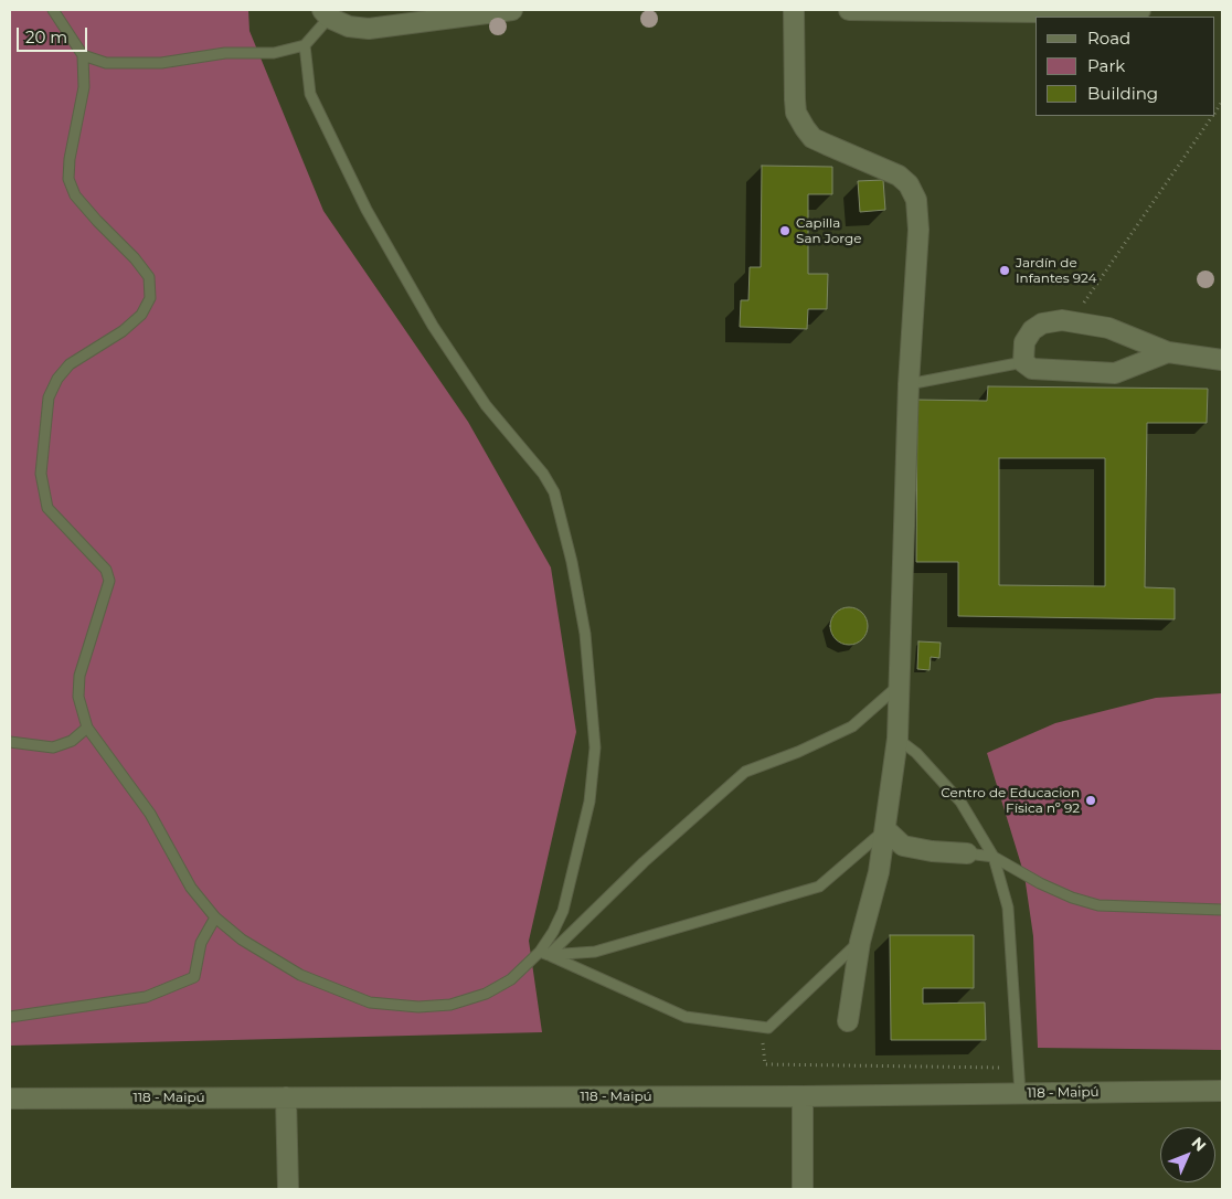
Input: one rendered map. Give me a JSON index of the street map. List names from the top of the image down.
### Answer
{
  "streets": {
    "street": ["118 - Maipú"]
  },
  "places": ["Capilla San Jorge", "Jardín de Infantes 924", "Centro de Educacion Física nº 92"],
  "legend": ["Road", "Park", "Building"],
  "scale_bar": "20 m",
  "north": "top right"
}
